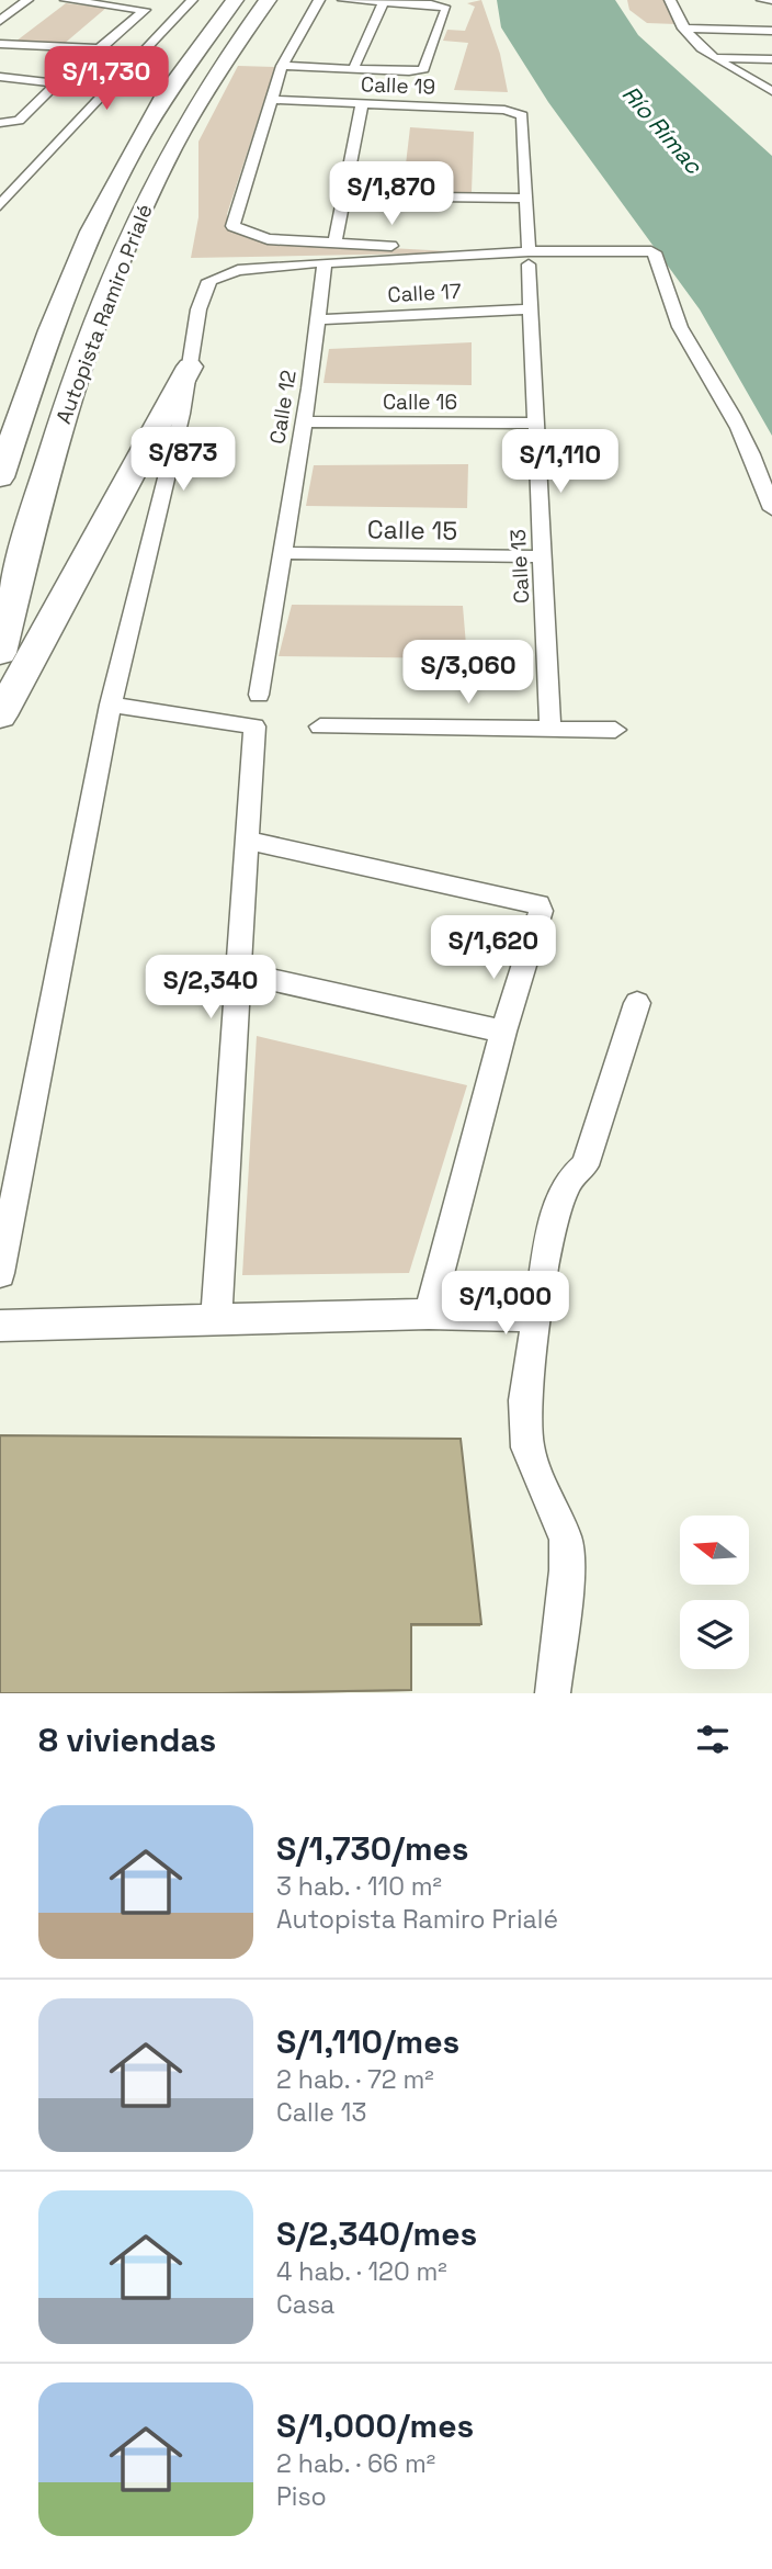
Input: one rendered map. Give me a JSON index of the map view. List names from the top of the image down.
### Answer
{
  "streets": {
    "highway": ["Autopista Ramiro Prialé"],
    "street": [
      "Calle 19",
      "Calle 17",
      "Calle 16",
      "Calle 12",
      "Calle 15",
      "Calle 13"
    ]
  },
  "crossings": [
    ["Calle 19", "Calle 13"],
    ["Calle 17", "Calle 12"],
    ["Calle 17", "Calle 13"],
    ["Calle 16", "Calle 12"],
    ["Calle 16", "Calle 13"],
    ["Calle 12", "Calle 15"],
    ["Calle 15", "Calle 13"]
  ],
  "water": ["Río Rímac"],
  "north": "left",
  "page": {
    "price": [
      "S/1,730",
      "S/1,870",
      "S/873",
      "S/1,110",
      "S/3,060",
      "S/1,620",
      "S/2,340",
      "S/1,000"
    ],
    "heading": "8 viviendas",
    "list": [
      {
        "name": "S/1,730/mes",
        "note": "3 hab. · 110 m² · Autopista Ramiro Prialé"
      },
      {
        "name": "S/1,110/mes",
        "note": "2 hab. · 72 m² · Calle 13"
      },
      {
        "name": "S/2,340/mes",
        "note": "4 hab. · 120 m² · Casa"
      },
      {
        "name": "S/1,000/mes",
        "note": "2 hab. · 66 m² · Piso"
      }
    ]
  }
}
